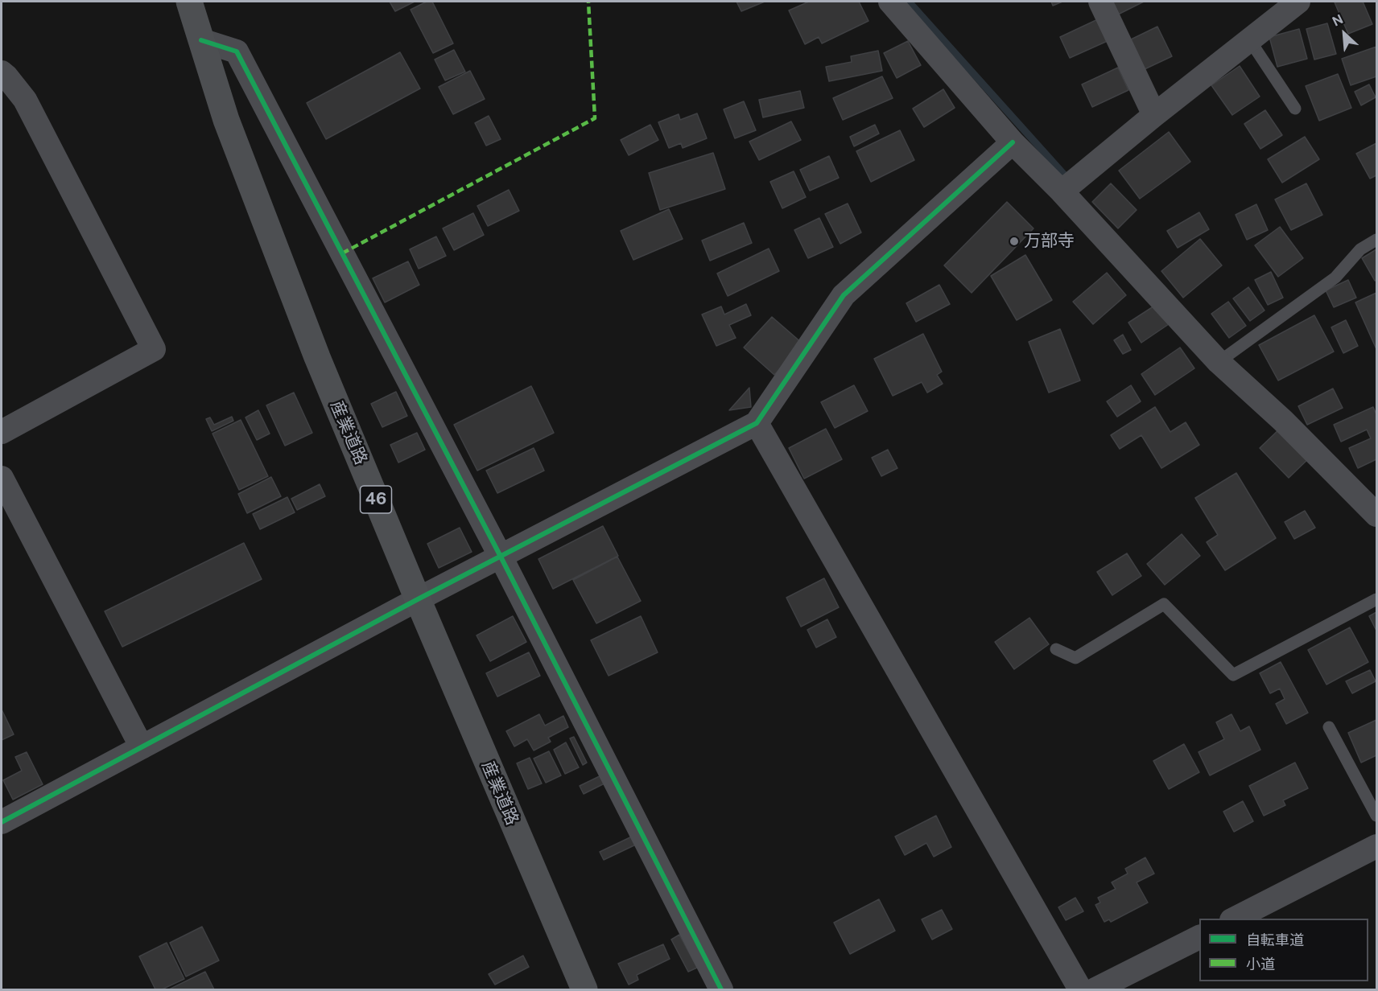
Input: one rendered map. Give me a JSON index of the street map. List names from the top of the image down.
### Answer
{
  "streets": {
    "main road": ["産業道路", "46"]
  },
  "places": ["万部寺"],
  "legend": ["自転車道", "小道"],
  "north": "top left"
}
